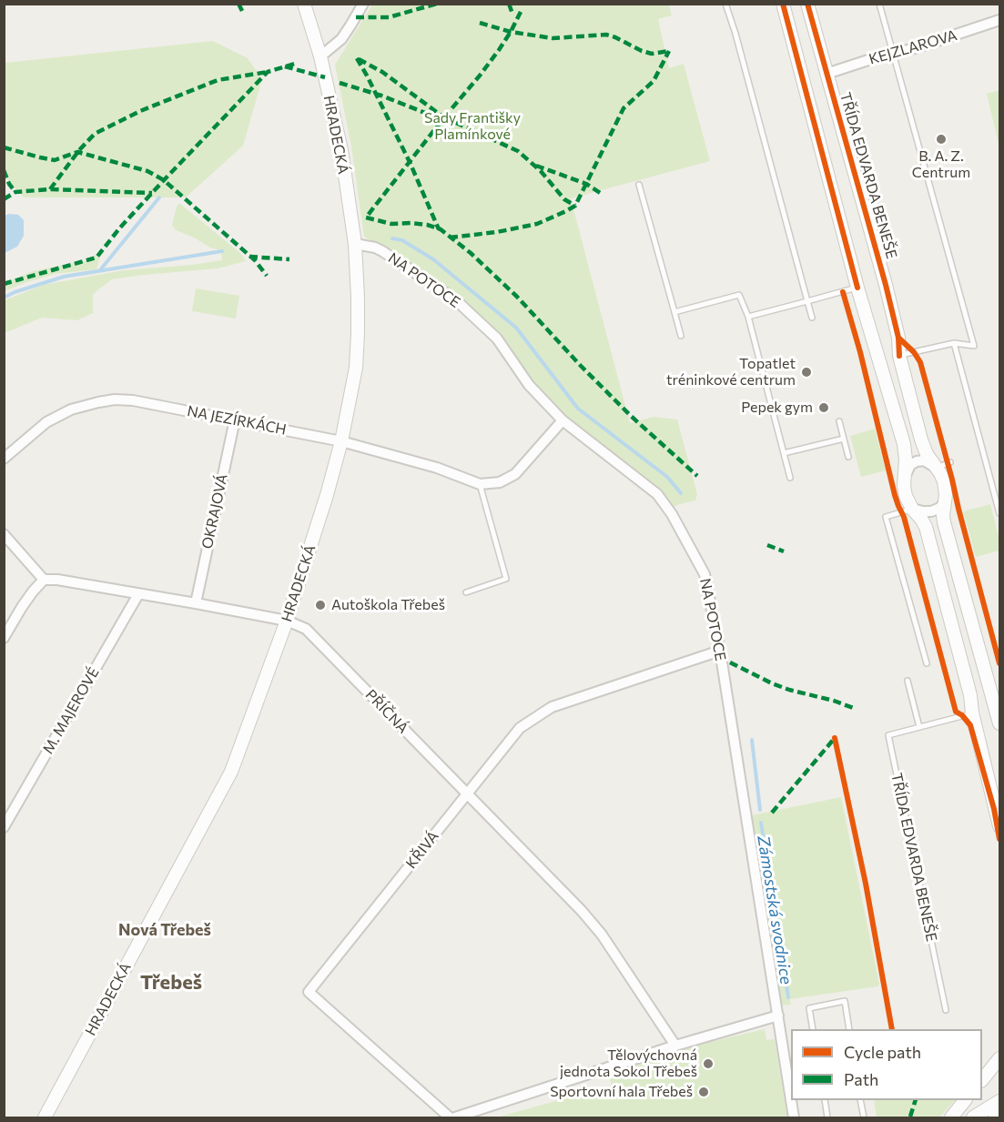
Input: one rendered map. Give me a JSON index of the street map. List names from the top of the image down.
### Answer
{
  "streets": {
    "street": [
      "KEJZLAROVA",
      "HRADECKÁ",
      "TŘÍDA EDVARDA BENEŠE",
      "NA POTOCE",
      "NA JEZÍRKÁCH",
      "OKRAJOVÁ",
      "M. MAJEROVÉ",
      "PŘÍČNÁ",
      "KŘIVÁ"
    ]
  },
  "crossings": [
    ["KEJZLAROVA", "TŘÍDA EDVARDA BENEŠE"],
    ["HRADECKÁ", "NA POTOCE"],
    ["HRADECKÁ", "NA JEZÍRKÁCH"],
    ["HRADECKÁ", "PŘÍČNÁ"],
    ["NA POTOCE", "KŘIVÁ"],
    ["NA JEZÍRKÁCH", "OKRAJOVÁ"],
    ["OKRAJOVÁ", "PŘÍČNÁ"],
    ["M. MAJEROVÉ", "PŘÍČNÁ"],
    ["PŘÍČNÁ", "KŘIVÁ"]
  ],
  "districts": ["Nová Třebeš", "Třebeš"],
  "water": ["Zámostská svodnice"],
  "parks": ["Sady Františky Plamínkové"],
  "places": [
    "B. A. Z. Centrum",
    "Topatlet tréninkové centrum",
    "Pepek gym",
    "Autoškola Třebeš",
    "Tělovýchovná jednota Sokol Třebeš",
    "Sportovní hala Třebeš"
  ],
  "legend": ["Cycle path", "Path"]
}
